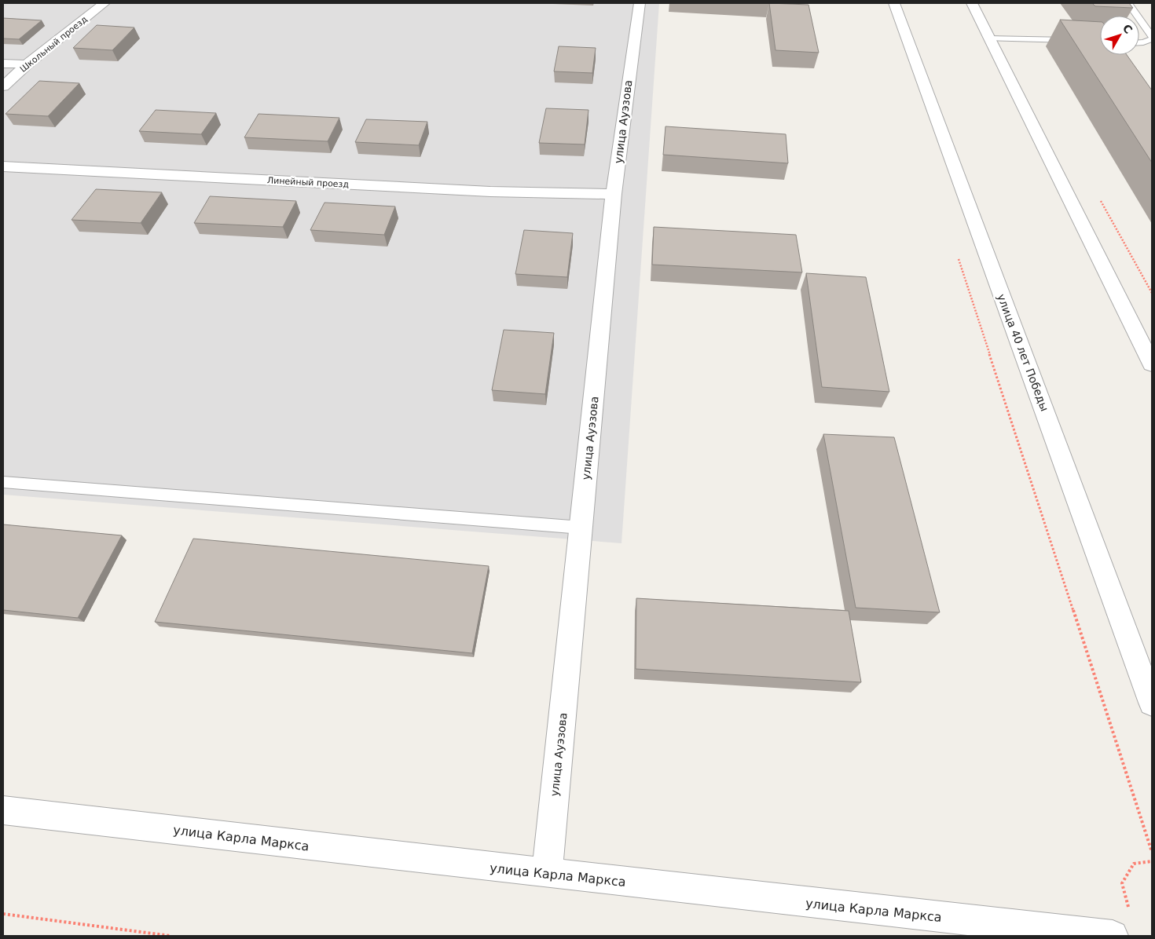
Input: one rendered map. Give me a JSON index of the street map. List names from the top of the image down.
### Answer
{
  "streets": {
    "street": [
      "Школьный проезд",
      "улица Ауэзова",
      "Линейный проезд",
      "улица 40 лет Победы",
      "улица Карла Маркса"
    ]
  },
  "crossings": [
    ["улица Ауэзова", "Линейный проезд"],
    ["улица Ауэзова", "улица Карла Маркса"]
  ],
  "north": "top right"
}
